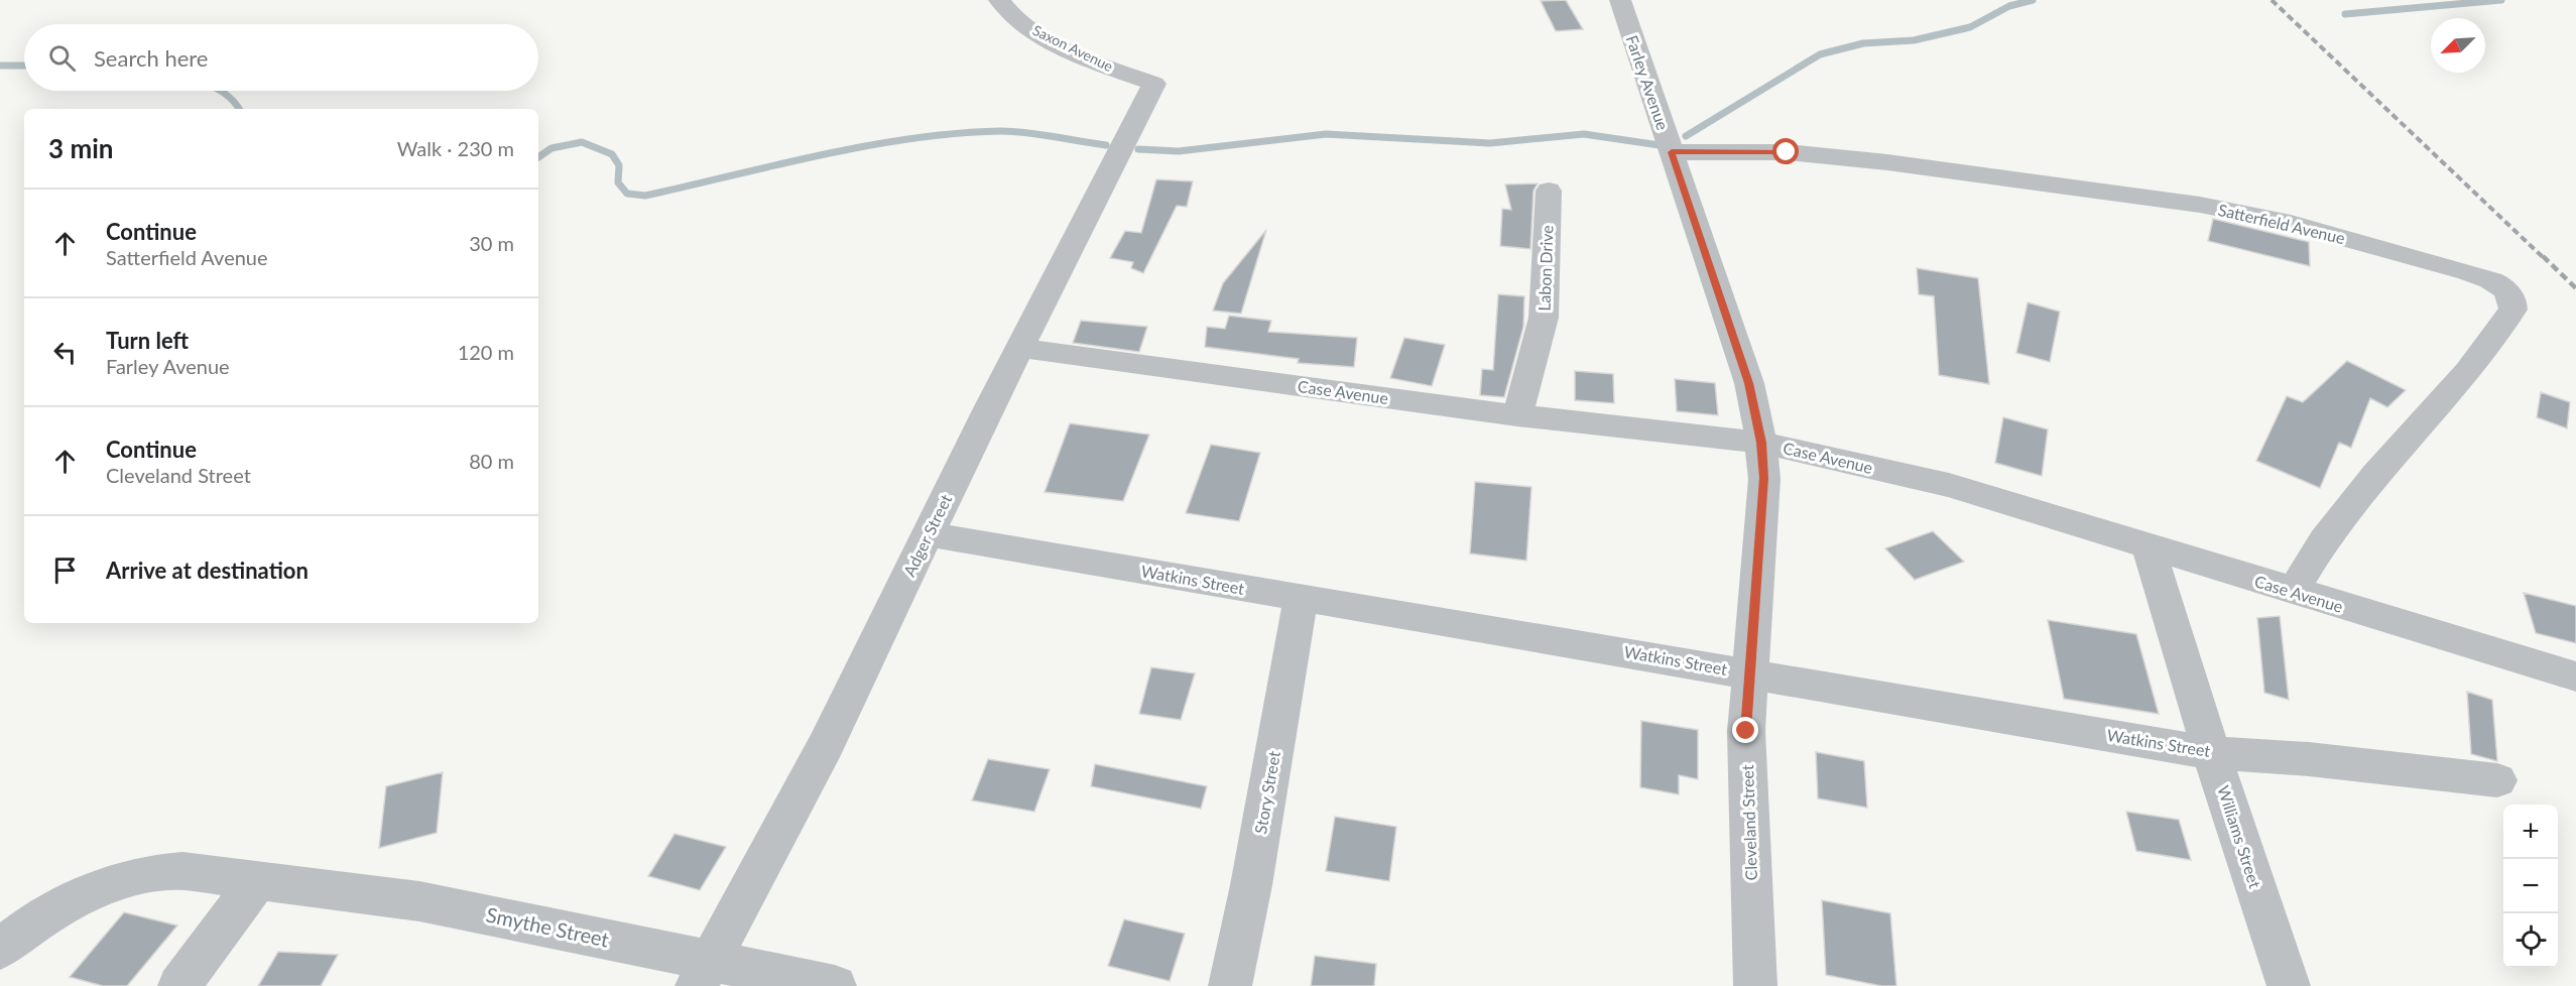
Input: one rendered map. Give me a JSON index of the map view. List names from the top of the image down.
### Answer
{
  "streets": {
    "street": [
      "Saxon Avenue",
      "Farley Avenue",
      "Satterfield Avenue",
      "Labon Drive",
      "Case Avenue",
      "Adger Street",
      "Watkins Street",
      "Story Street",
      "Cleveland Street",
      "Williams Street",
      "Smythe Street"
    ]
  },
  "crossings": [
    ["Saxon Avenue", "Adger Street"],
    ["Farley Avenue", "Satterfield Avenue"],
    ["Farley Avenue", "Case Avenue"],
    ["Farley Avenue", "Cleveland Street"],
    ["Satterfield Avenue", "Case Avenue"],
    ["Labon Drive", "Case Avenue"],
    ["Case Avenue", "Adger Street"],
    ["Case Avenue", "Cleveland Street"],
    ["Case Avenue", "Williams Street"],
    ["Adger Street", "Watkins Street"],
    ["Adger Street", "Smythe Street"],
    ["Watkins Street", "Story Street"],
    ["Watkins Street", "Cleveland Street"],
    ["Watkins Street", "Williams Street"]
  ],
  "north": "bottom left",
  "page": {
    "search": "Search here",
    "heading": ["3 min", "Walk · 230 m"],
    "list": [
      ["Continue", "Satterfield Avenue", "30 m"],
      ["Turn left", "Farley Avenue", "120 m"],
      ["Continue", "Cleveland Street", "80 m"],
      "Arrive at destination"
    ],
    "map_buttons": ["+", "−"]
  }
}
